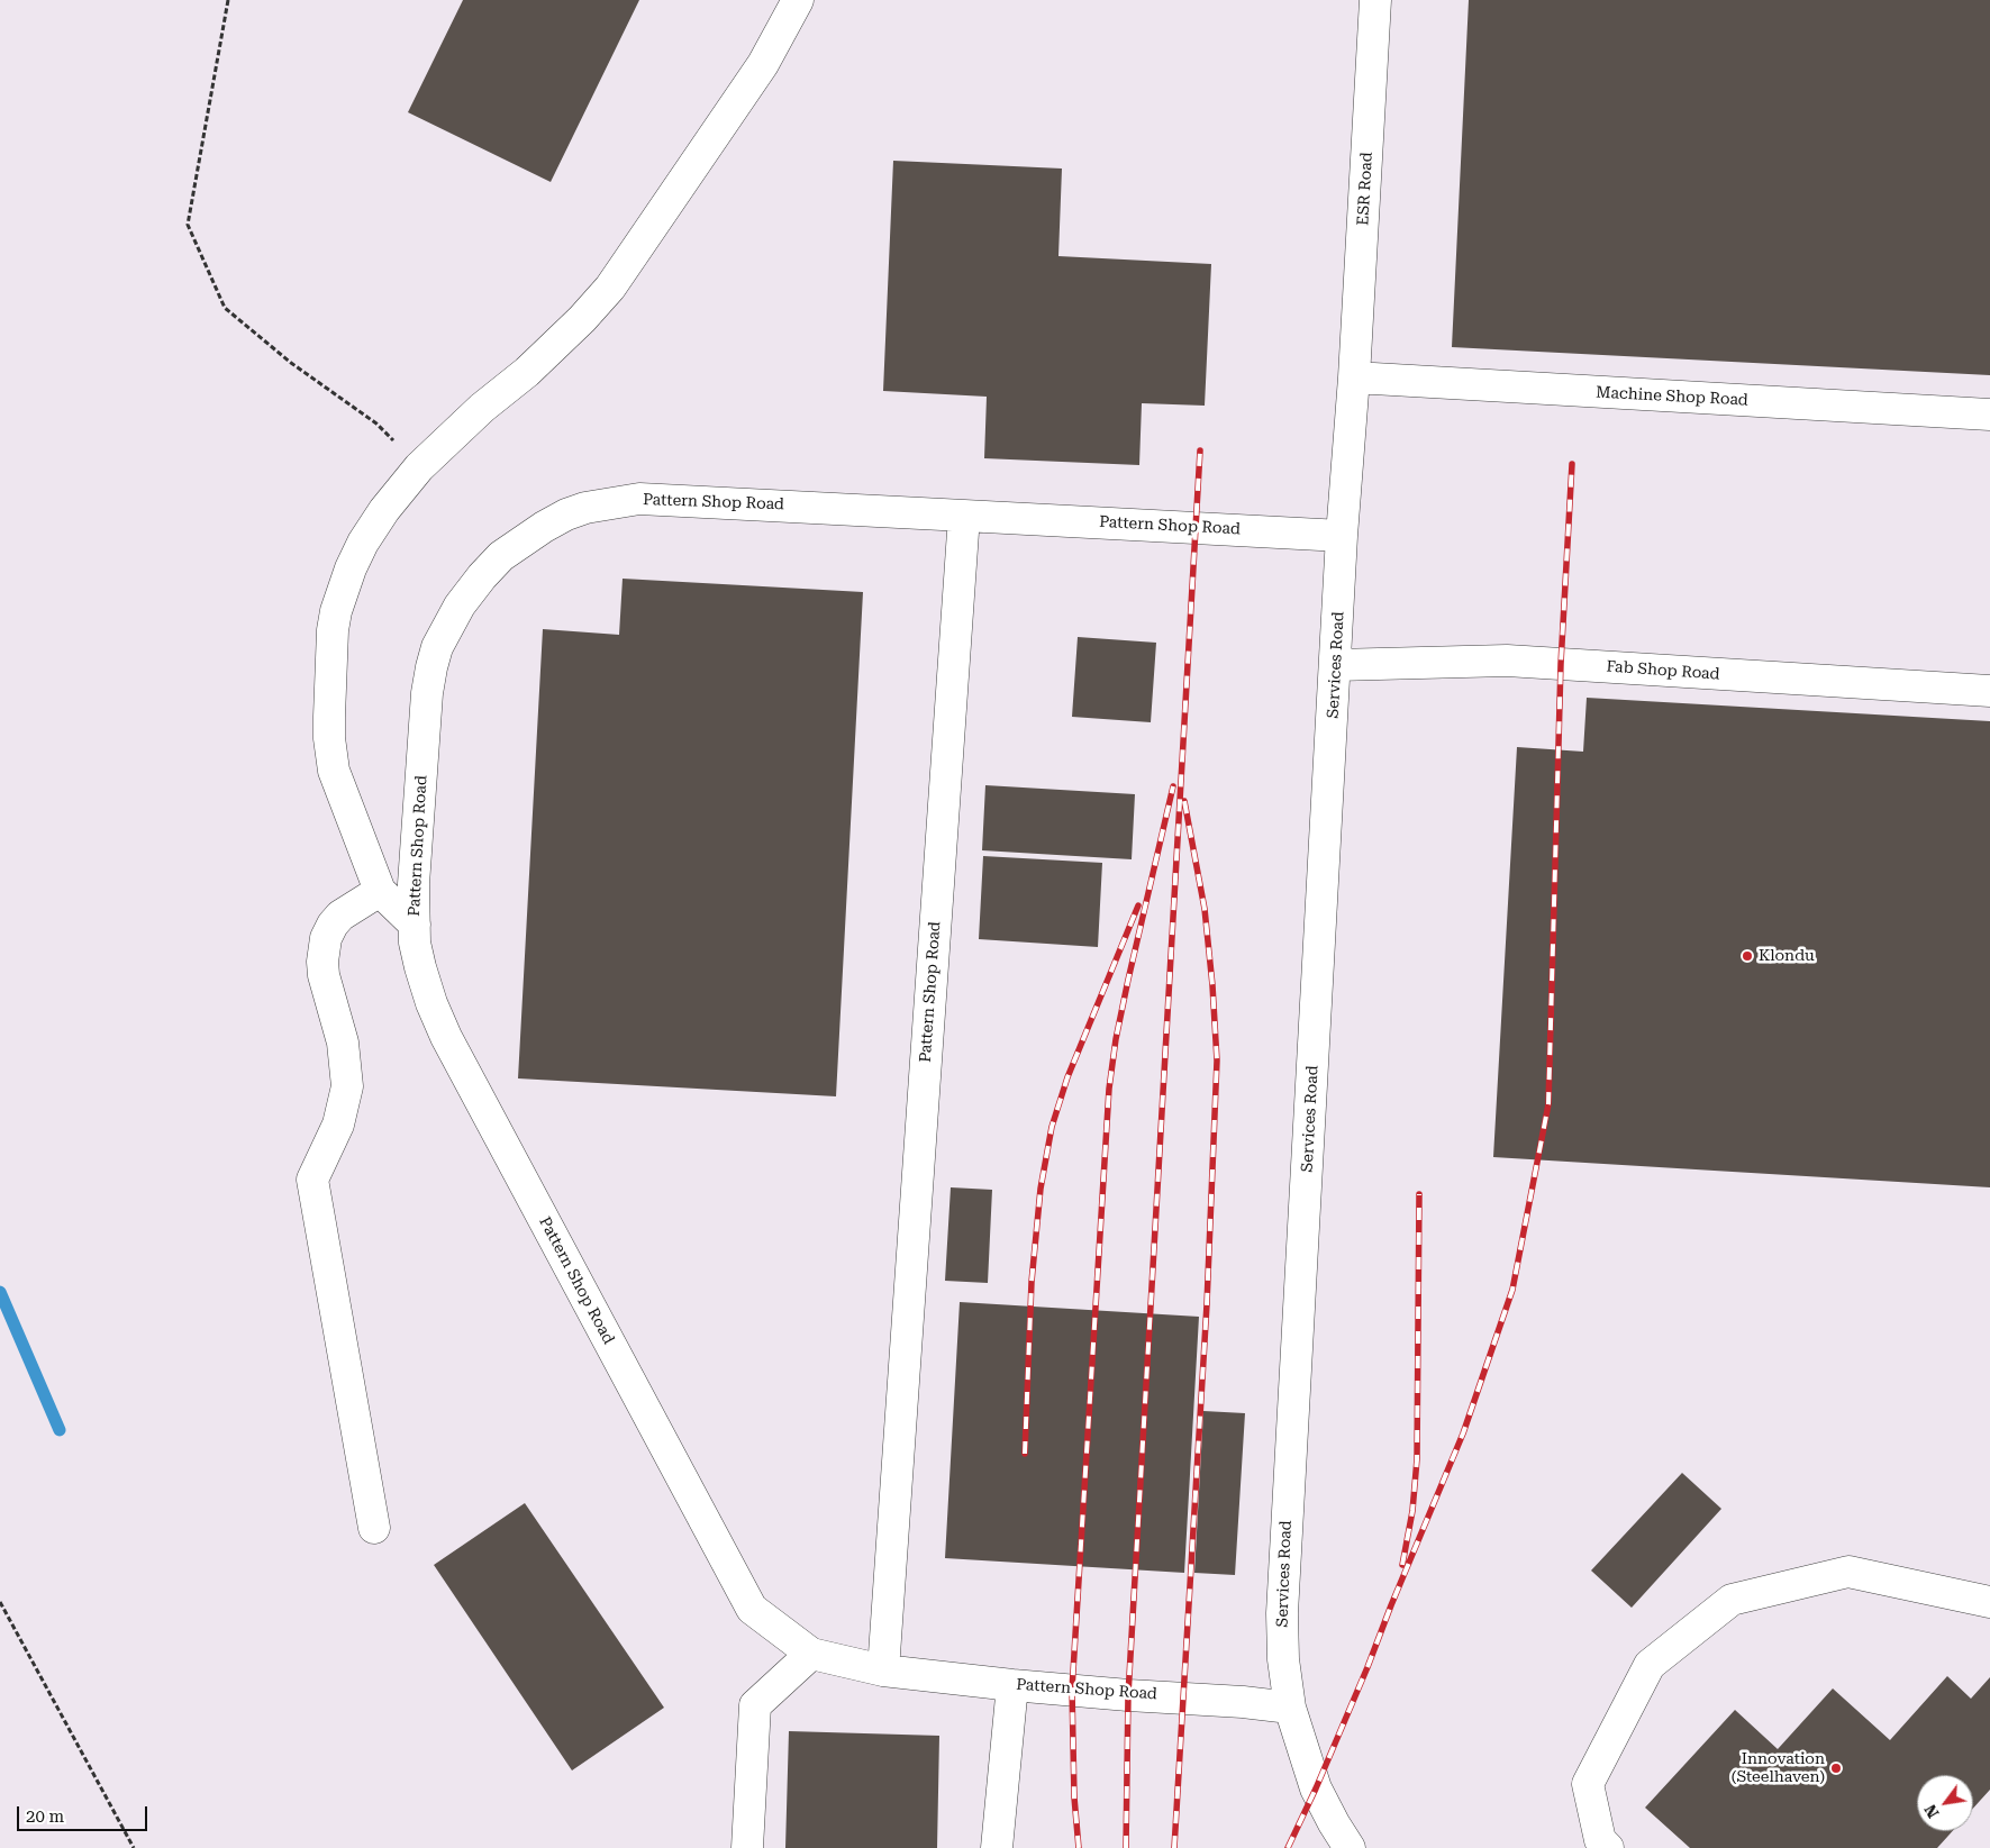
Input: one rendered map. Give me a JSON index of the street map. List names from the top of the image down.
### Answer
{
  "streets": {
    "street": [
      "ESR Road",
      "Machine Shop Road",
      "Pattern Shop Road",
      "Services Road",
      "Fab Shop Road"
    ]
  },
  "crossings": [
    ["ESR Road", "Machine Shop Road"],
    ["ESR Road", "Services Road"],
    ["Machine Shop Road", "Services Road"],
    ["Pattern Shop Road", "Services Road"],
    ["Services Road", "Fab Shop Road"]
  ],
  "places": ["Klondu", "Innovation (Steelhaven)"],
  "scale_bar": "20 m",
  "north": "bottom left"
}
